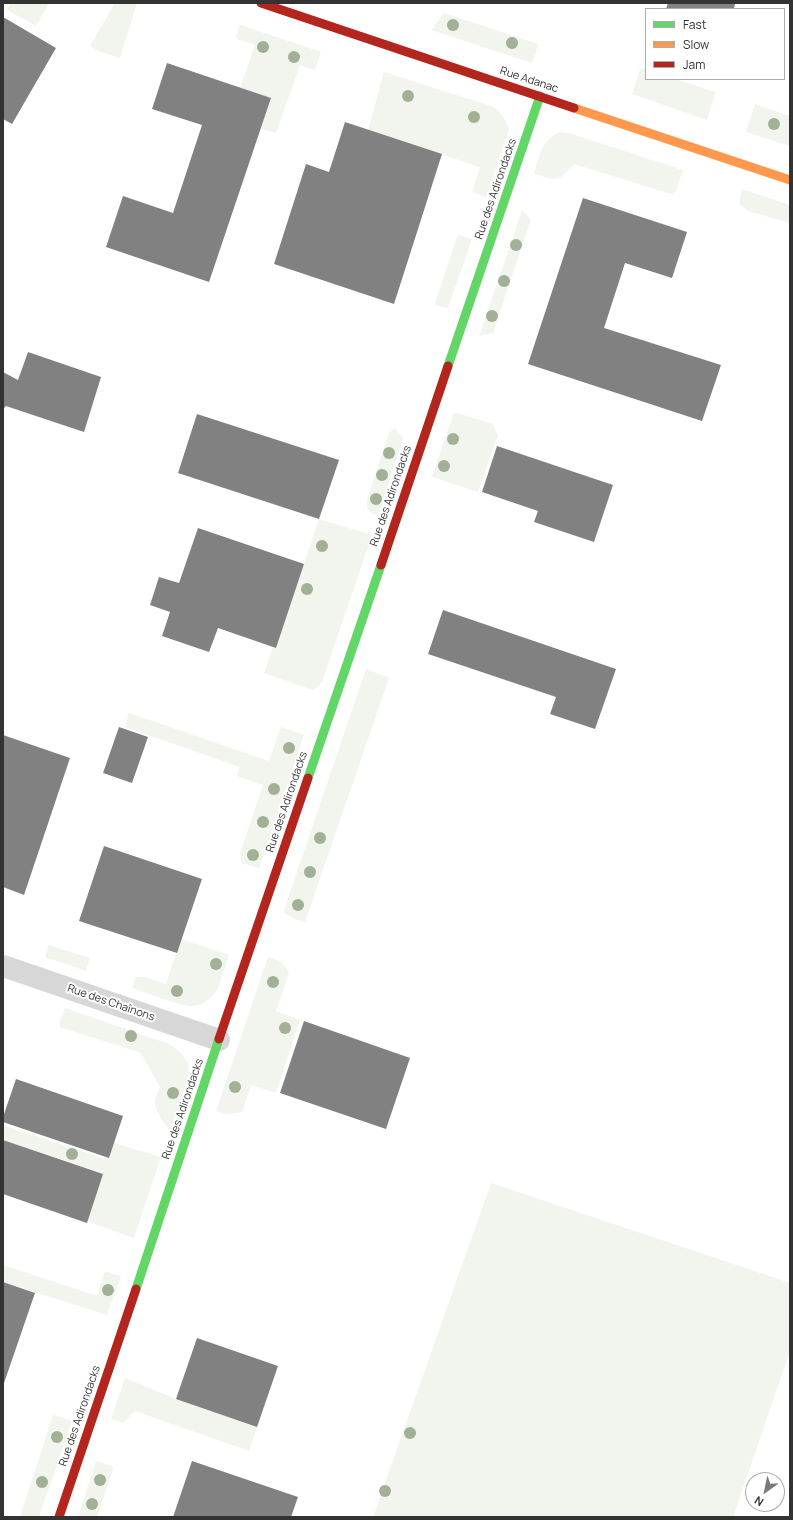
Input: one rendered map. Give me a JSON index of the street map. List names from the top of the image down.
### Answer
{
  "streets": {
    "street": ["Rue Adanac", "Rue des Adirondacks", "Rue des Chaînons"]
  },
  "crossings": [
    ["Rue Adanac", "Rue des Adirondacks"],
    ["Rue des Adirondacks", "Rue des Chaînons"]
  ],
  "legend": ["Fast", "Slow", "Jam"],
  "north": "bottom left"
}
